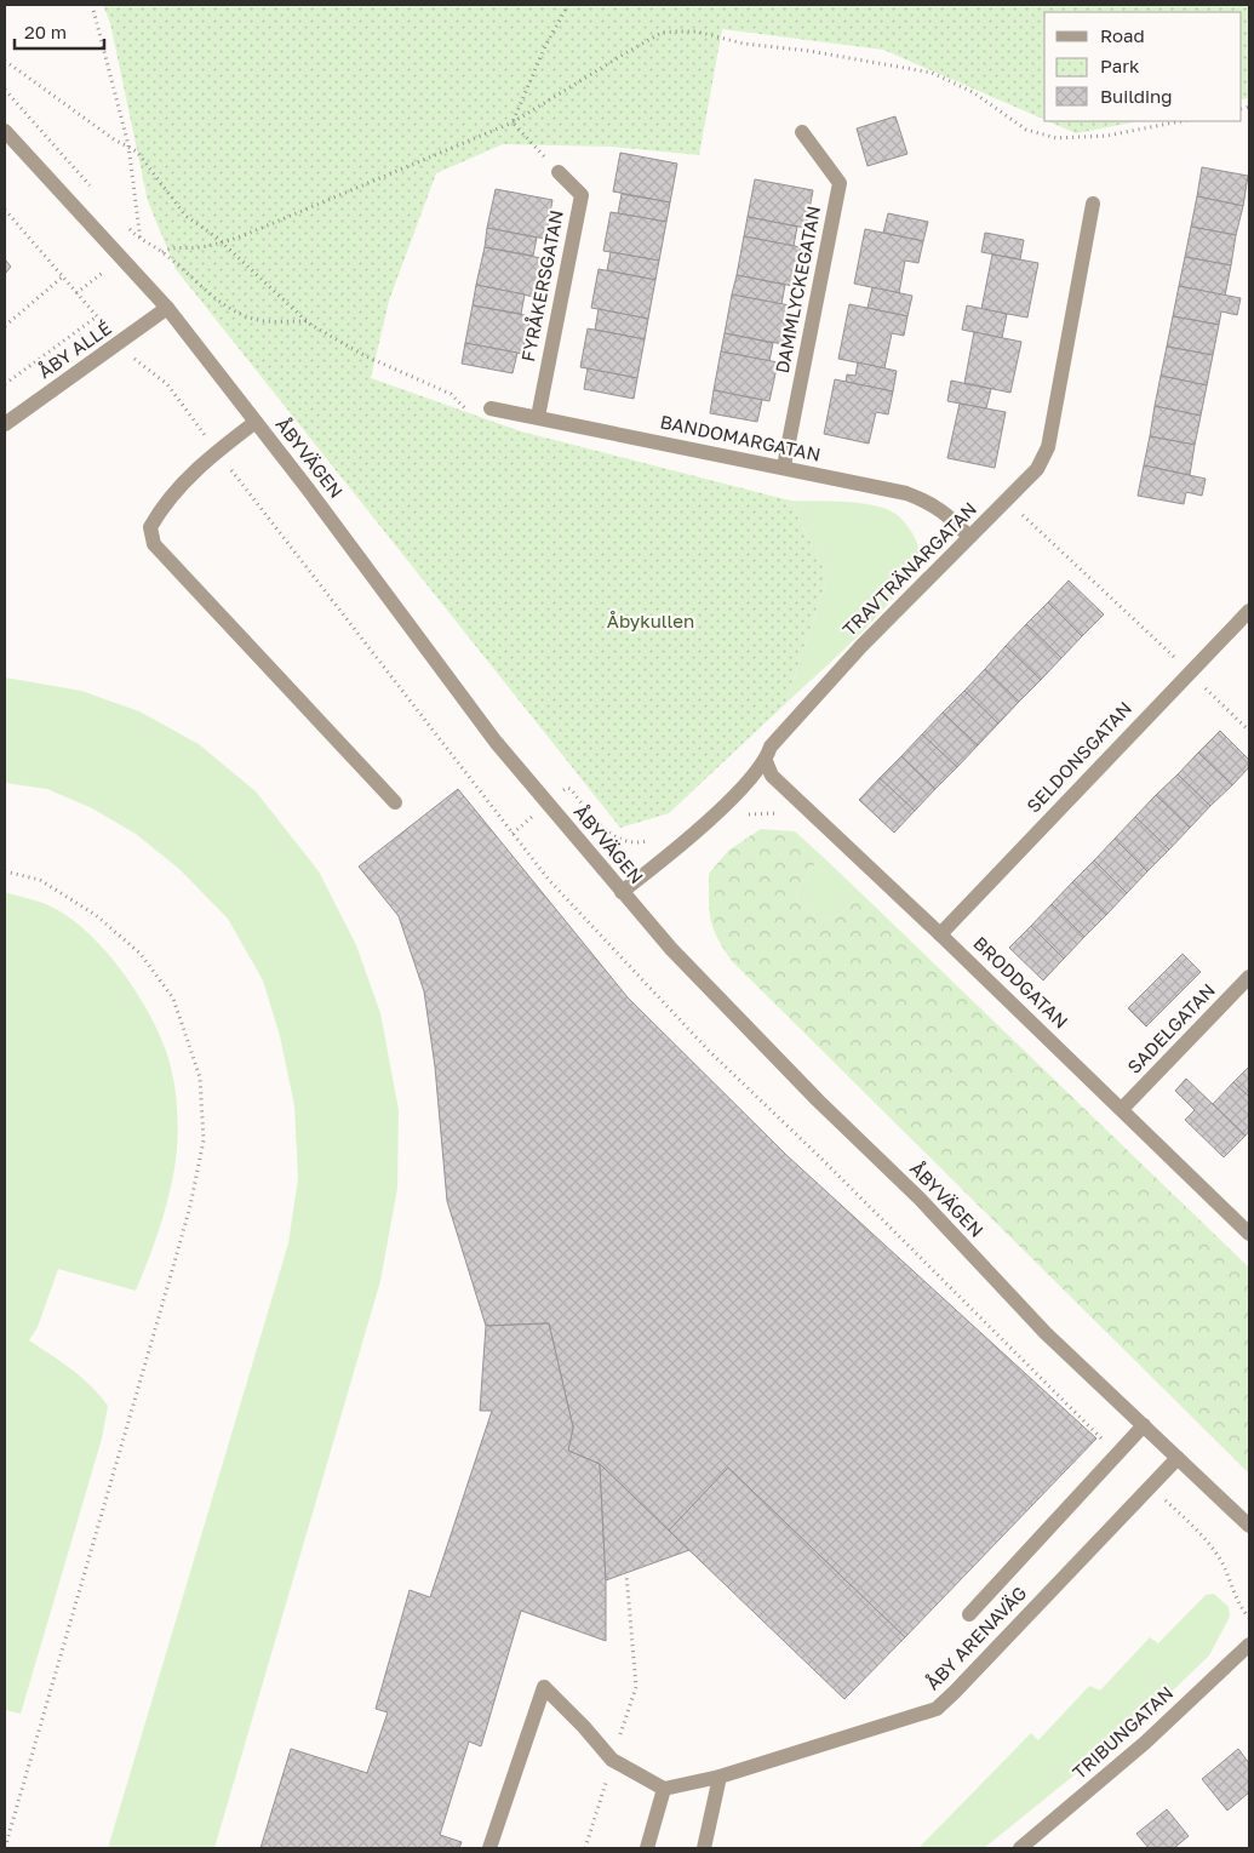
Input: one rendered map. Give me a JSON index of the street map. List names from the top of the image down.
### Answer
{
  "streets": {
    "street": [
      "FYRÅKERSGATAN",
      "DAMMLYCKEGATAN",
      "ÅBY ALLÉ",
      "BANDOMARGATAN",
      "ÅBYVÄGEN",
      "TRAVTRÄNARGATAN",
      "SELDONSGATAN",
      "BRODDGATAN",
      "SADELGATAN",
      "ÅBY ARENAVÄG",
      "TRIBUNGATAN"
    ]
  },
  "crossings": [
    ["FYRÅKERSGATAN", "BANDOMARGATAN"],
    ["DAMMLYCKEGATAN", "BANDOMARGATAN"],
    ["ÅBY ALLÉ", "ÅBYVÄGEN"],
    ["BANDOMARGATAN", "TRAVTRÄNARGATAN"],
    ["ÅBYVÄGEN", "TRAVTRÄNARGATAN"],
    ["ÅBYVÄGEN", "ÅBY ARENAVÄG"],
    ["TRAVTRÄNARGATAN", "BRODDGATAN"],
    ["SELDONSGATAN", "BRODDGATAN"],
    ["BRODDGATAN", "SADELGATAN"]
  ],
  "parks": ["Åbykullen"],
  "legend": ["Road", "Park", "Building"],
  "scale_bar": "20 m"
}
